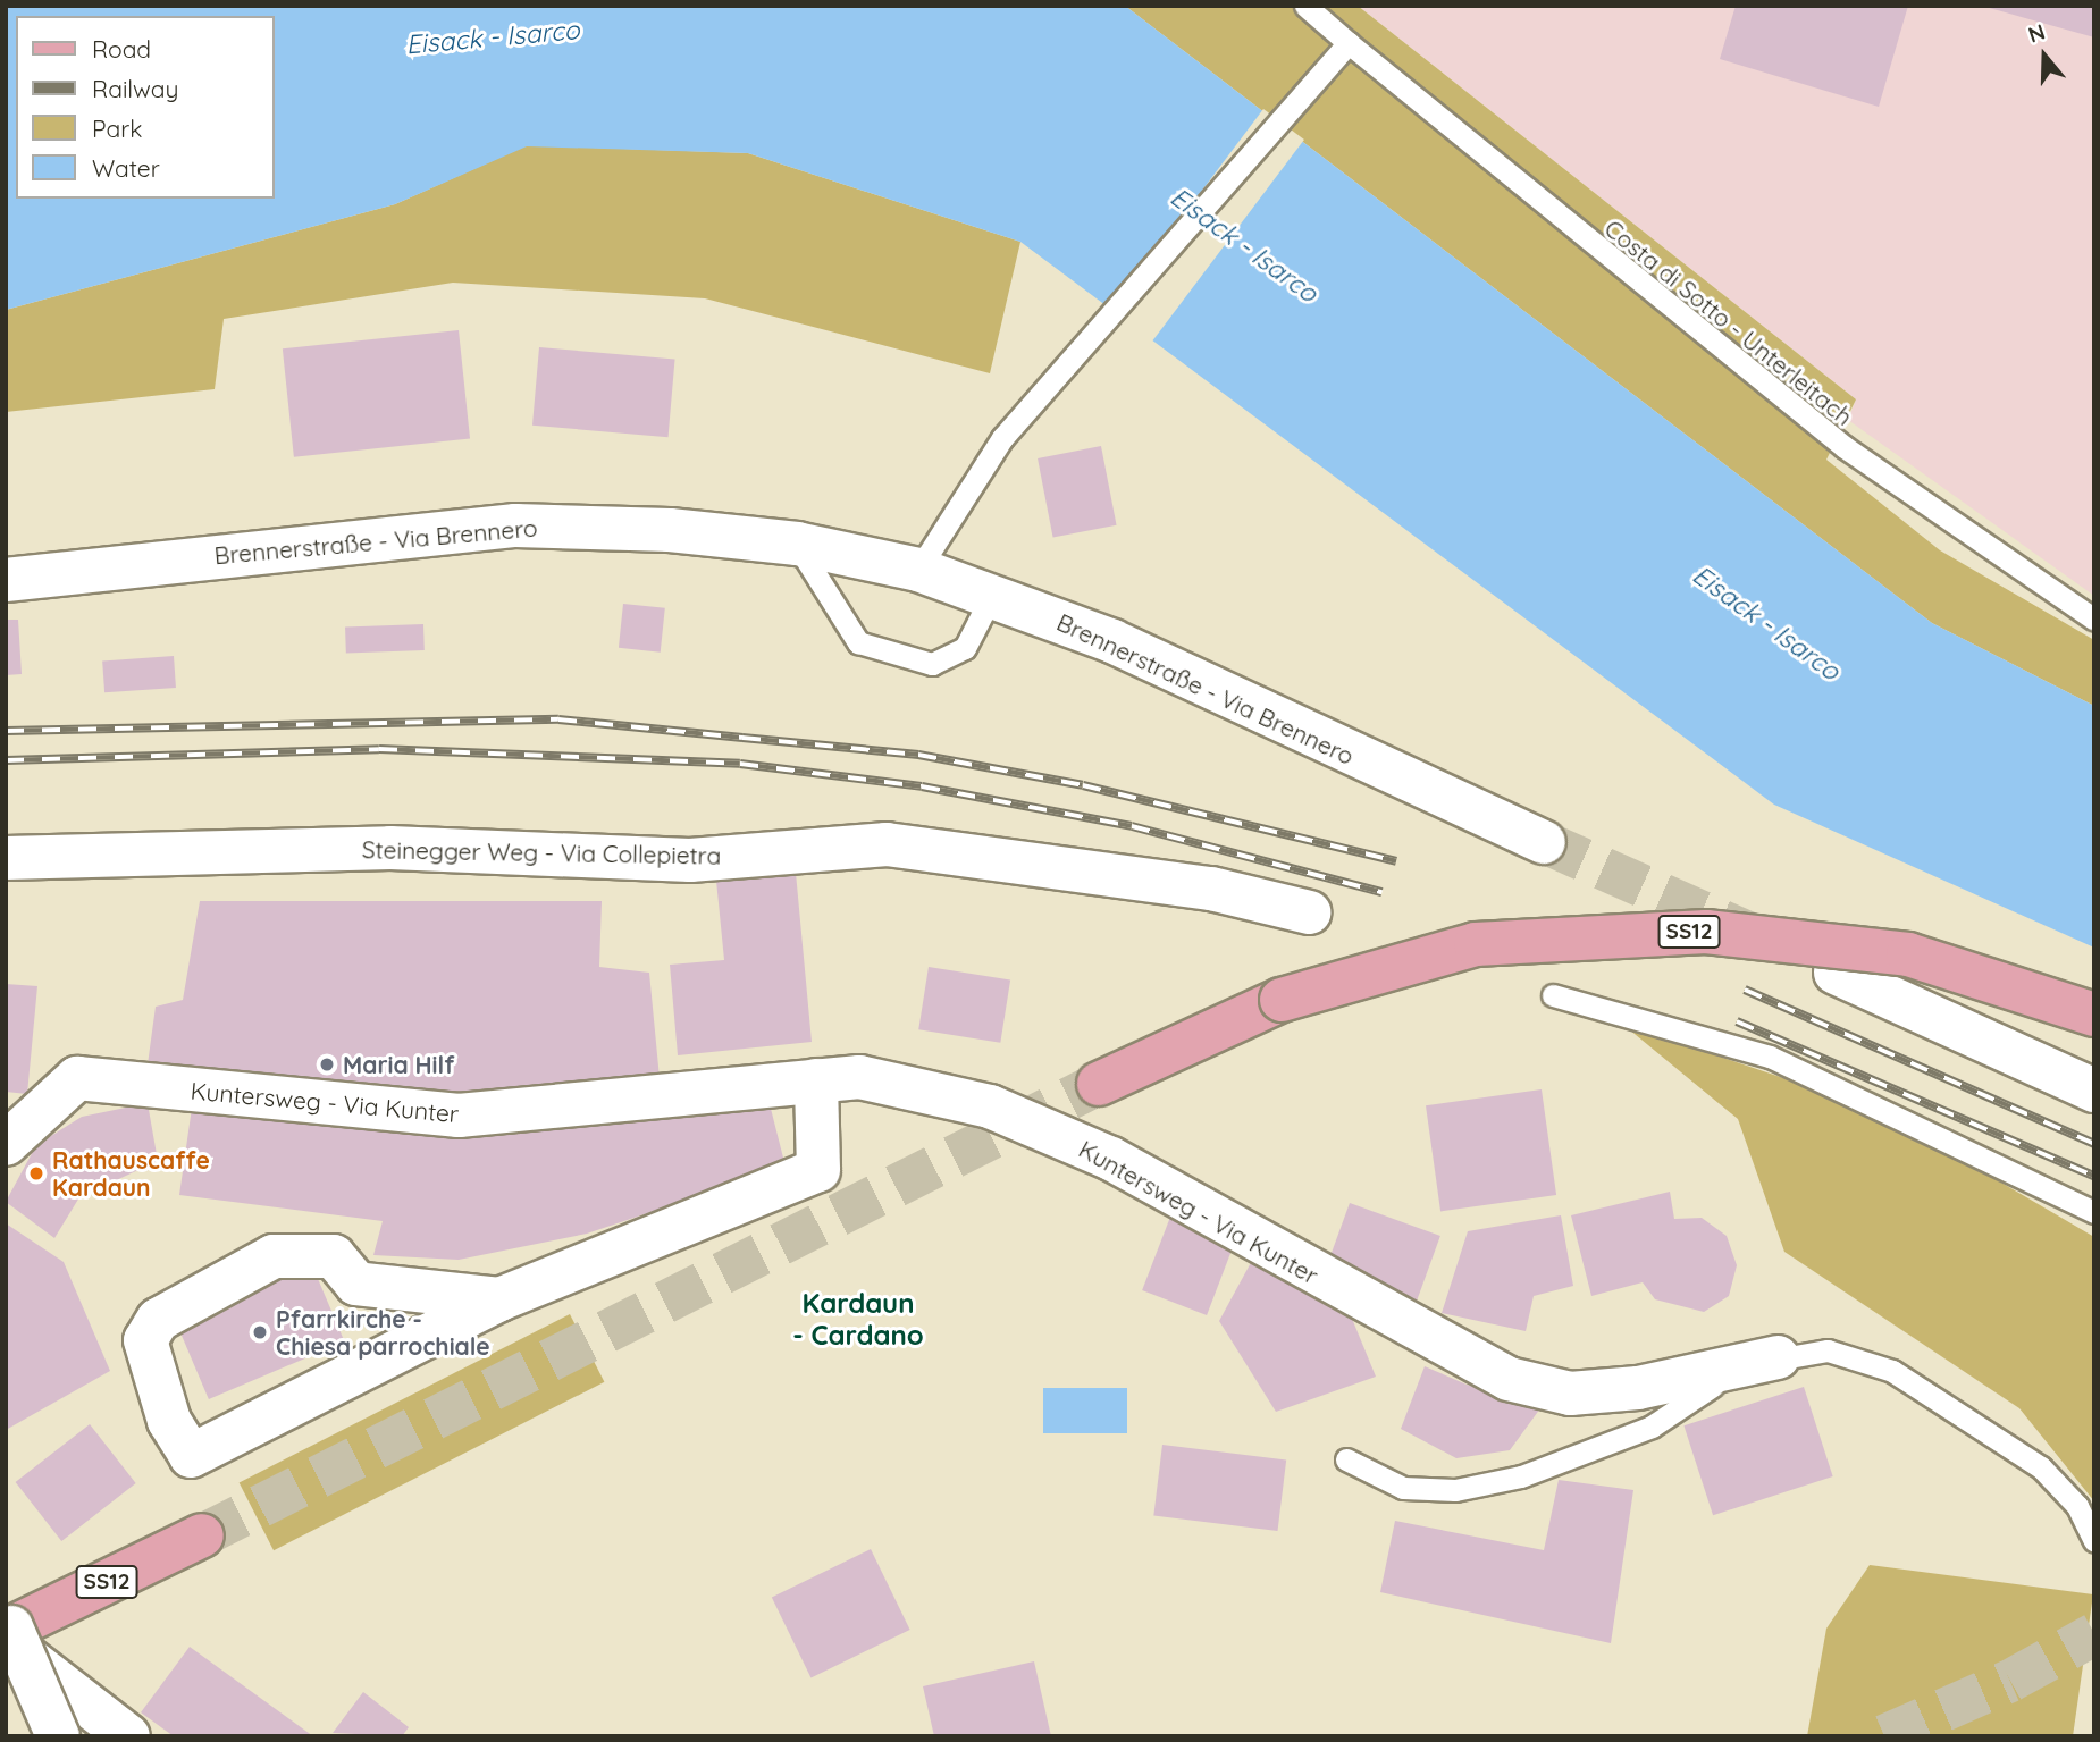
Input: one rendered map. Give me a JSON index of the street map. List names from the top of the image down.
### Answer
{
  "streets": {
    "main road": ["SS12"],
    "street": ["Brennerstraße - Via Brennero", "Steinegger Weg - Via Collepietra", "Kuntersweg - Via Kunter"],
    "lane": ["Costa di Sotto - Unterleitach"]
  },
  "districts": ["Kardaun - Cardano"],
  "water": ["Eisack - Isarco"],
  "places": ["Maria Hilf", "Rathauscaffe Kardaun", "Pfarrkirche - Chiesa parrochiale"],
  "legend": [
    "Road",
    "Railway",
    "Park",
    "Water"
  ],
  "north": "top"
}
